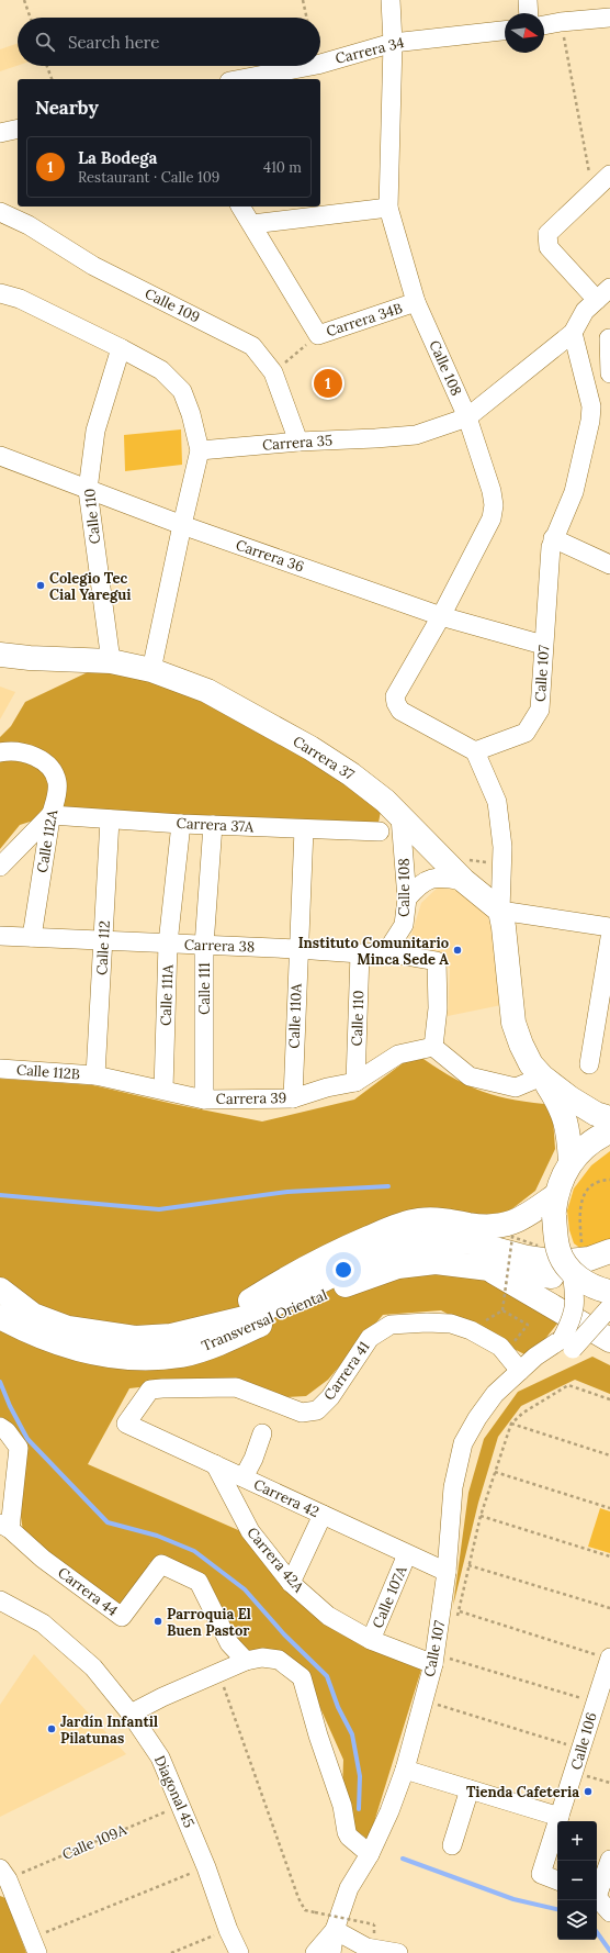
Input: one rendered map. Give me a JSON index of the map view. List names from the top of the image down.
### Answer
{
  "streets": {
    "main road": ["Carrera 37", "Transversal Oriental"],
    "street": [
      "Carrera 34",
      "Calle 109",
      "Carrera 34B",
      "Calle 108",
      "Carrera 35",
      "Calle 110",
      "Carrera 36",
      "Calle 107",
      "Carrera 37A",
      "Calle 112A",
      "Carrera 38",
      "Calle 112",
      "Calle 111",
      "Calle 111A",
      "Calle 110A",
      "Calle 112B",
      "Carrera 39",
      "Carrera 41",
      "Carrera 42",
      "Carrera 42A",
      "Carrera 44",
      "Calle 107A",
      "Calle 106",
      "Diagonal 45"
    ],
    "path": ["Calle 109A"]
  },
  "crossings": [
    ["Carrera 34", "Calle 108"],
    ["Calle 109", "Carrera 34B"],
    ["Calle 109", "Carrera 35"],
    ["Carrera 34B", "Calle 108"],
    ["Calle 108", "Carrera 35"],
    ["Calle 108", "Carrera 36"],
    ["Calle 108", "Calle 107"],
    ["Calle 108", "Carrera 37"],
    ["Calle 108", "Carrera 38"],
    ["Carrera 35", "Calle 107"],
    ["Calle 110", "Carrera 36"],
    ["Calle 110", "Carrera 37"],
    ["Calle 110", "Carrera 38"],
    ["Calle 110", "Carrera 39"],
    ["Carrera 36", "Calle 107"],
    ["Calle 107", "Carrera 41"],
    ["Calle 107", "Carrera 42"],
    ["Calle 107", "Carrera 42A"],
    ["Carrera 37A", "Calle 112A"],
    ["Carrera 37A", "Calle 112"],
    ["Carrera 37A", "Calle 111"],
    ["Carrera 37A", "Calle 111A"],
    ["Carrera 37A", "Calle 110A"],
    ["Calle 112A", "Carrera 38"],
    ["Carrera 38", "Calle 112"],
    ["Carrera 38", "Calle 111"],
    ["Carrera 38", "Calle 111A"],
    ["Carrera 38", "Calle 110A"],
    ["Carrera 38", "Carrera 39"],
    ["Calle 112", "Calle 112B"],
    ["Calle 112", "Carrera 39"],
    ["Calle 111", "Carrera 39"],
    ["Calle 111A", "Carrera 39"],
    ["Calle 110A", "Carrera 39"],
    ["Calle 112B", "Carrera 39"],
    ["Carrera 41", "Carrera 42"],
    ["Carrera 42", "Carrera 42A"],
    ["Carrera 42", "Calle 107A"],
    ["Carrera 42A", "Calle 107A"],
    ["Diagonal 45", "Calle 109A"]
  ],
  "places": [
    "Colegio Tec Cial Yaregui",
    "Instituto Comunitario Minca Sede A",
    "Parroquia El Buen Pastor",
    "Jardín Infantil Pilatunas",
    "Tienda Cafeteria"
  ],
  "north": "right",
  "page": {
    "search": "Search here",
    "heading": "Nearby",
    "list": [
      {
        "mark": "1",
        "name": "La Bodega",
        "note": "Restaurant · Calle 109",
        "value": "410 m"
      }
    ],
    "pins": "1",
    "map_buttons": ["+", "−"]
  }
}
